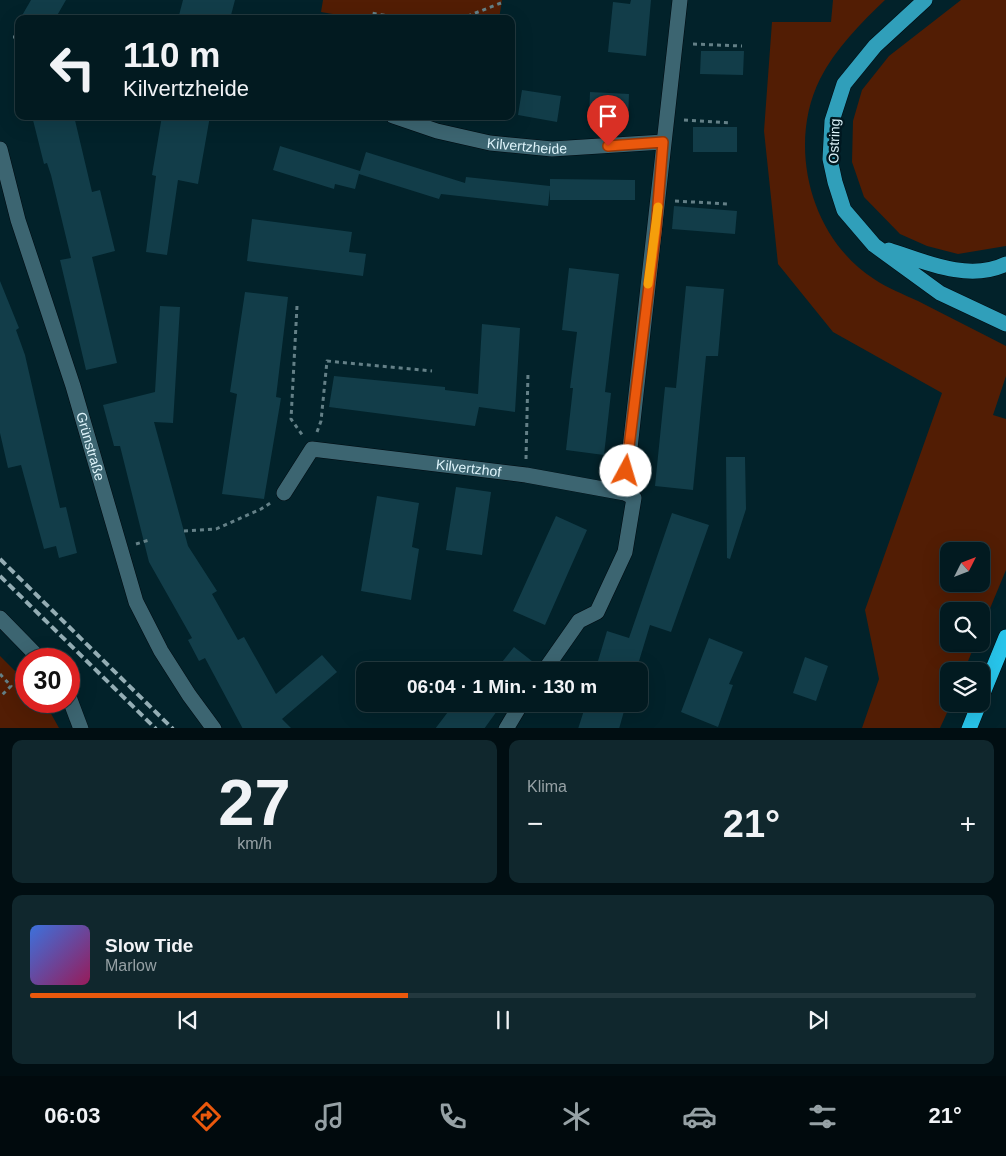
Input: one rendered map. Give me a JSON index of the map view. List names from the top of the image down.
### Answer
{
  "streets": {
    "main road": ["Ostring"],
    "street": ["Kilvertzheide", "Grünstraße", "Kilvertzhof"]
  },
  "north": "top right",
  "page": {
    "turn": ["110 m", "Kilvertzheide"],
    "limit": "30",
    "trip": "06:04 · 1 Min. · 130 m",
    "tile": [
      ["27", "km/h"],
      "Klima"
    ],
    "heat": ["−", "21°", "+"],
    "song": ["Slow Tide", "Marlow"],
    "tabs": ["06:03", "21°"]
  }
}
